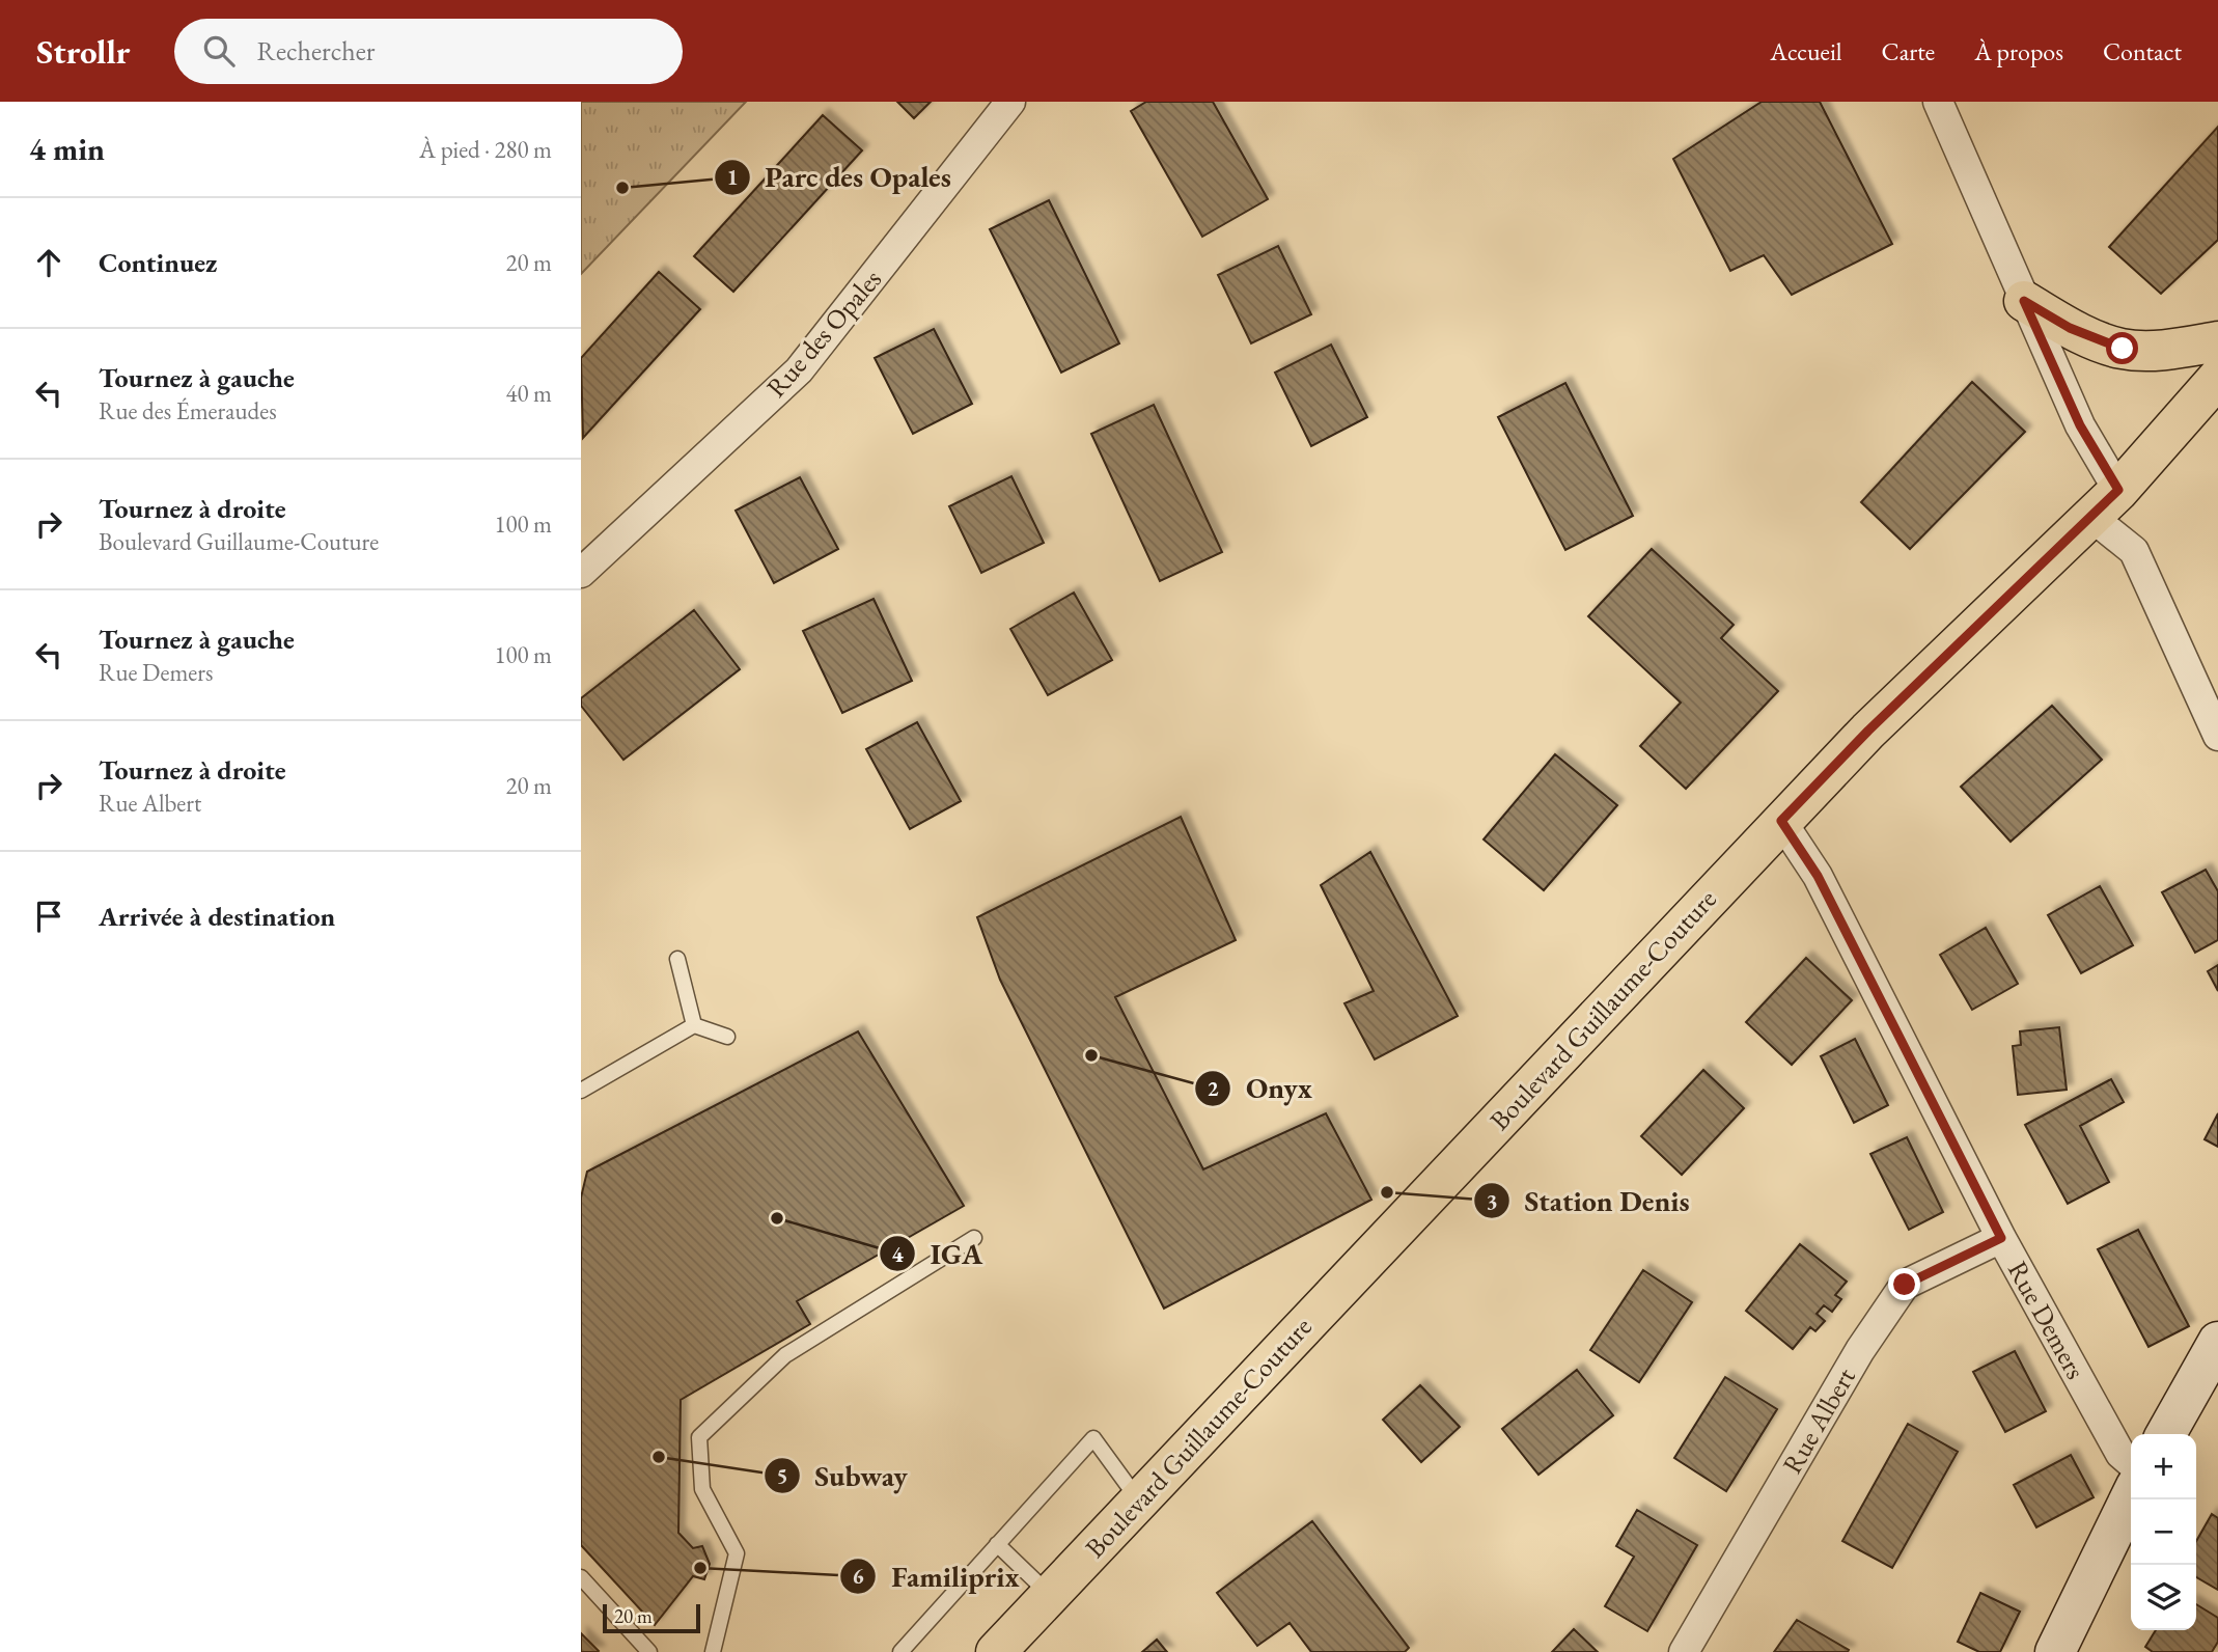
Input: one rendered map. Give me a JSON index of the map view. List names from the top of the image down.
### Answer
{
  "streets": {
    "main road": ["Boulevard Guillaume-Couture"],
    "street": ["Rue des Opales", "Rue Demers", "Rue Albert"]
  },
  "crossings": [
    ["Boulevard Guillaume-Couture", "Rue Demers"],
    ["Rue Demers", "Rue Albert"]
  ],
  "places": [
    "Parc des Opales",
    "Onyx",
    "Station Denis",
    "IGA",
    "Subway",
    "Familiprix"
  ],
  "scale_bar": "20 m",
  "page": {
    "header": "Strollr",
    "search": "Rechercher",
    "nav": [
      "Accueil",
      "Carte",
      "À propos",
      "Contact"
    ],
    "heading": ["4 min", "À pied · 280 m"],
    "list": [
      ["Continuez", "20 m"],
      ["Tournez à gauche", "Rue des Émeraudes", "40 m"],
      ["Tournez à droite", "Boulevard Guillaume-Couture", "100 m"],
      ["Tournez à gauche", "Rue Demers", "100 m"],
      ["Tournez à droite", "Rue Albert", "20 m"],
      "Arrivée à destination"
    ],
    "map_buttons": ["+", "−"],
    "scale": "20 m"
  }
}
